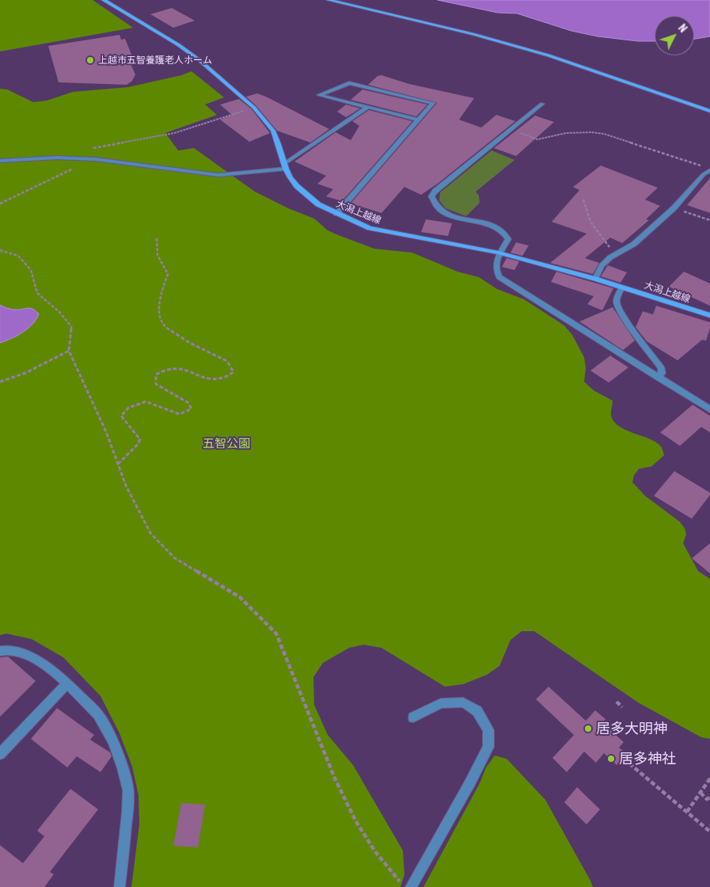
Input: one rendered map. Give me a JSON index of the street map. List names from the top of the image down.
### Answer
{
  "streets": {
    "main road": ["大潟上越線"]
  },
  "parks": ["五智公園"],
  "places": ["上越市五智養護老人ホーム", "居多大明神", "居多神社"],
  "north": "top right"
}
